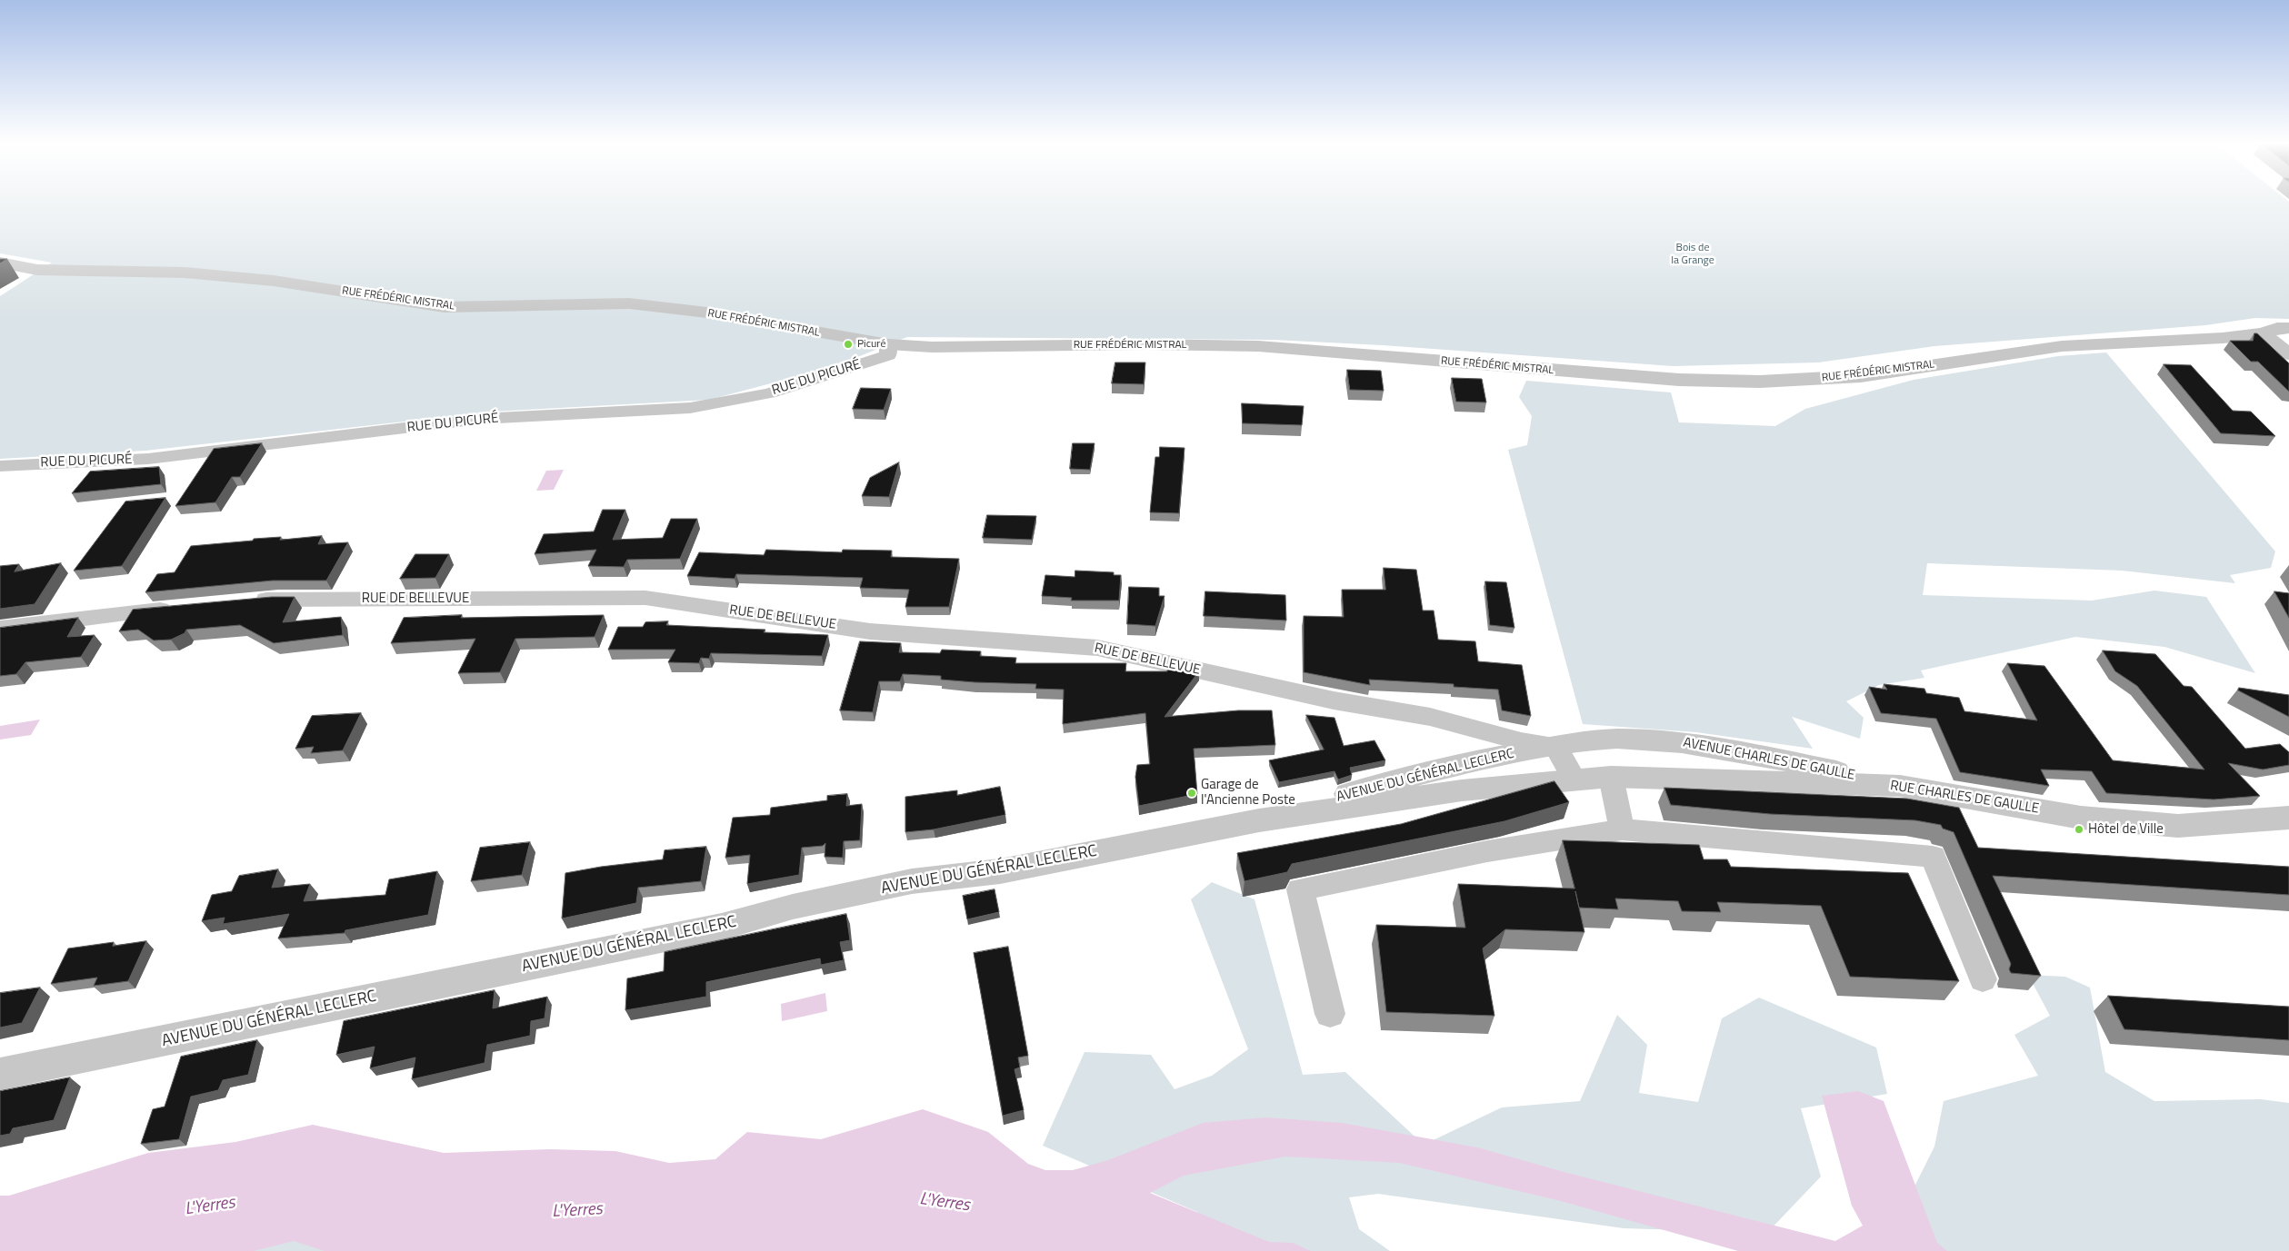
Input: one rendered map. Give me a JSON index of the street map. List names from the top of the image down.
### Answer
{
  "streets": {
    "street": [
      "RUE FRÉDÉRIC MISTRAL",
      "RUE DU PICURÉ",
      "RUE DE BELLEVUE",
      "AVENUE CHARLES DE GAULLE",
      "AVENUE DU GÉNÉRAL LECLERC",
      "RUE CHARLES DE GAULLE"
    ]
  },
  "crossings": [
    ["RUE FRÉDÉRIC MISTRAL", "RUE DU PICURÉ"],
    ["RUE DE BELLEVUE", "AVENUE CHARLES DE GAULLE"],
    ["RUE DE BELLEVUE", "AVENUE DU GÉNÉRAL LECLERC"],
    ["AVENUE CHARLES DE GAULLE", "AVENUE DU GÉNÉRAL LECLERC"],
    ["AVENUE CHARLES DE GAULLE", "RUE CHARLES DE GAULLE"],
    ["AVENUE DU GÉNÉRAL LECLERC", "RUE CHARLES DE GAULLE"]
  ],
  "water": ["L'Yerres"],
  "parks": ["Bois de la Grange"],
  "places": ["Picuré", "Garage de l'Ancienne Poste", "Hôtel de Ville"]
}
